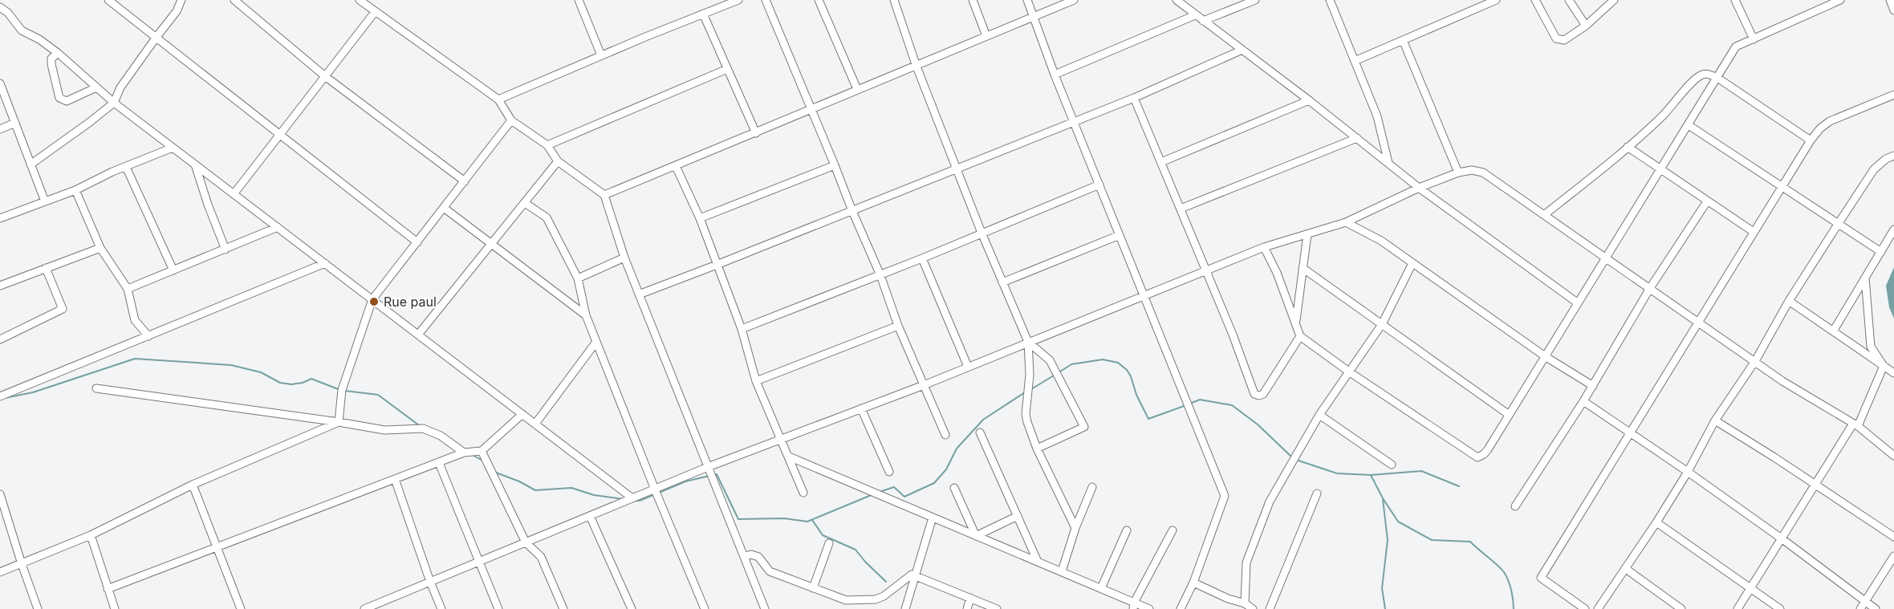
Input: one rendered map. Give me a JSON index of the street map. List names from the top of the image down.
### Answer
{
  "places": ["Rue paul"]
}
